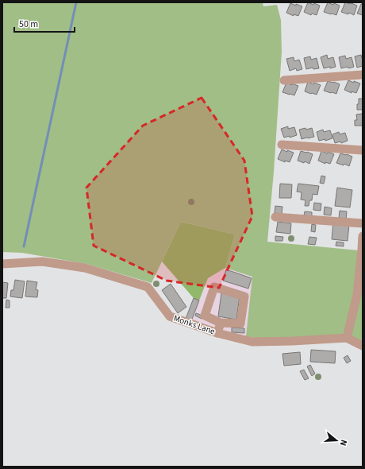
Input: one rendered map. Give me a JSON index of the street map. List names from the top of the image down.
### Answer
{
  "streets": {
    "street": ["Monks Lane"]
  },
  "scale_bar": "50 m",
  "north": "right"
}
